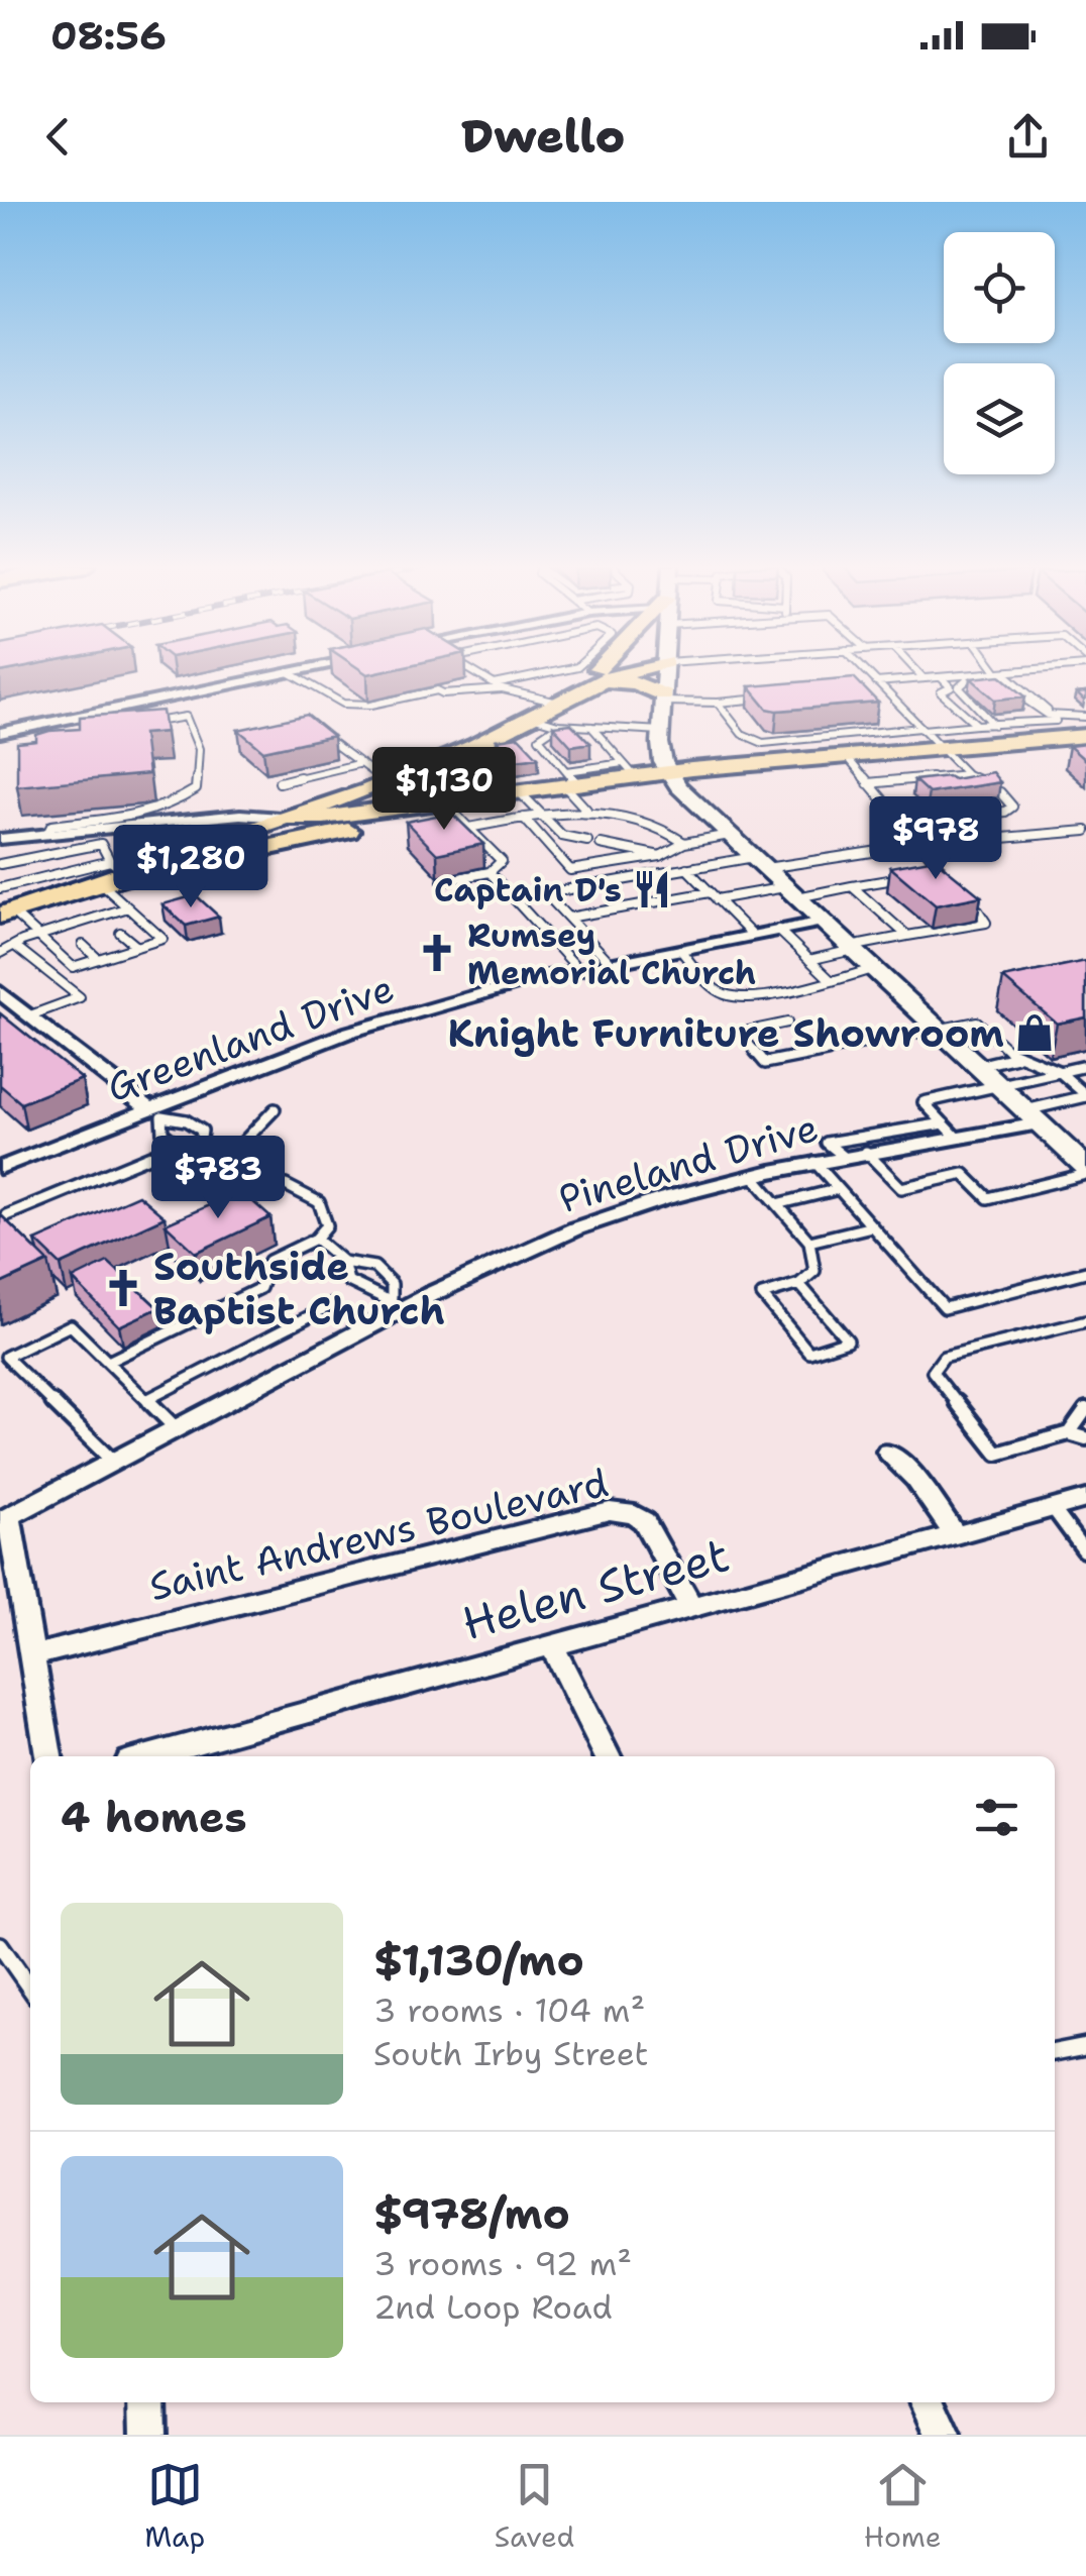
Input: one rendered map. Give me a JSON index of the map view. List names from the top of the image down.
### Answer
{
  "streets": {
    "street": [
      "Greenland Drive",
      "Pineland Drive",
      "Saint Andrews Boulevard",
      "Helen Street"
    ]
  },
  "crossings": [
    ["Saint Andrews Boulevard", "Helen Street"]
  ],
  "places": {
    "restaurant": ["Captain D's"],
    "church": ["Rumsey Memorial Church", "Southside Baptist Church"],
    "shop": ["Knight Furniture Showroom"]
  },
  "page": {
    "status": "08:56",
    "header": "Dwello",
    "price": [
      "$1,130",
      "$978",
      "$1,280",
      "$783"
    ],
    "heading": "4 homes",
    "list": [
      {
        "name": "$1,130/mo",
        "note": "3 rooms · 104 m² · South Irby Street"
      },
      {
        "name": "$978/mo",
        "note": "3 rooms · 92 m² · 2nd Loop Road"
      }
    ],
    "tabs": ["Map", "Saved", "Home"]
  }
}
